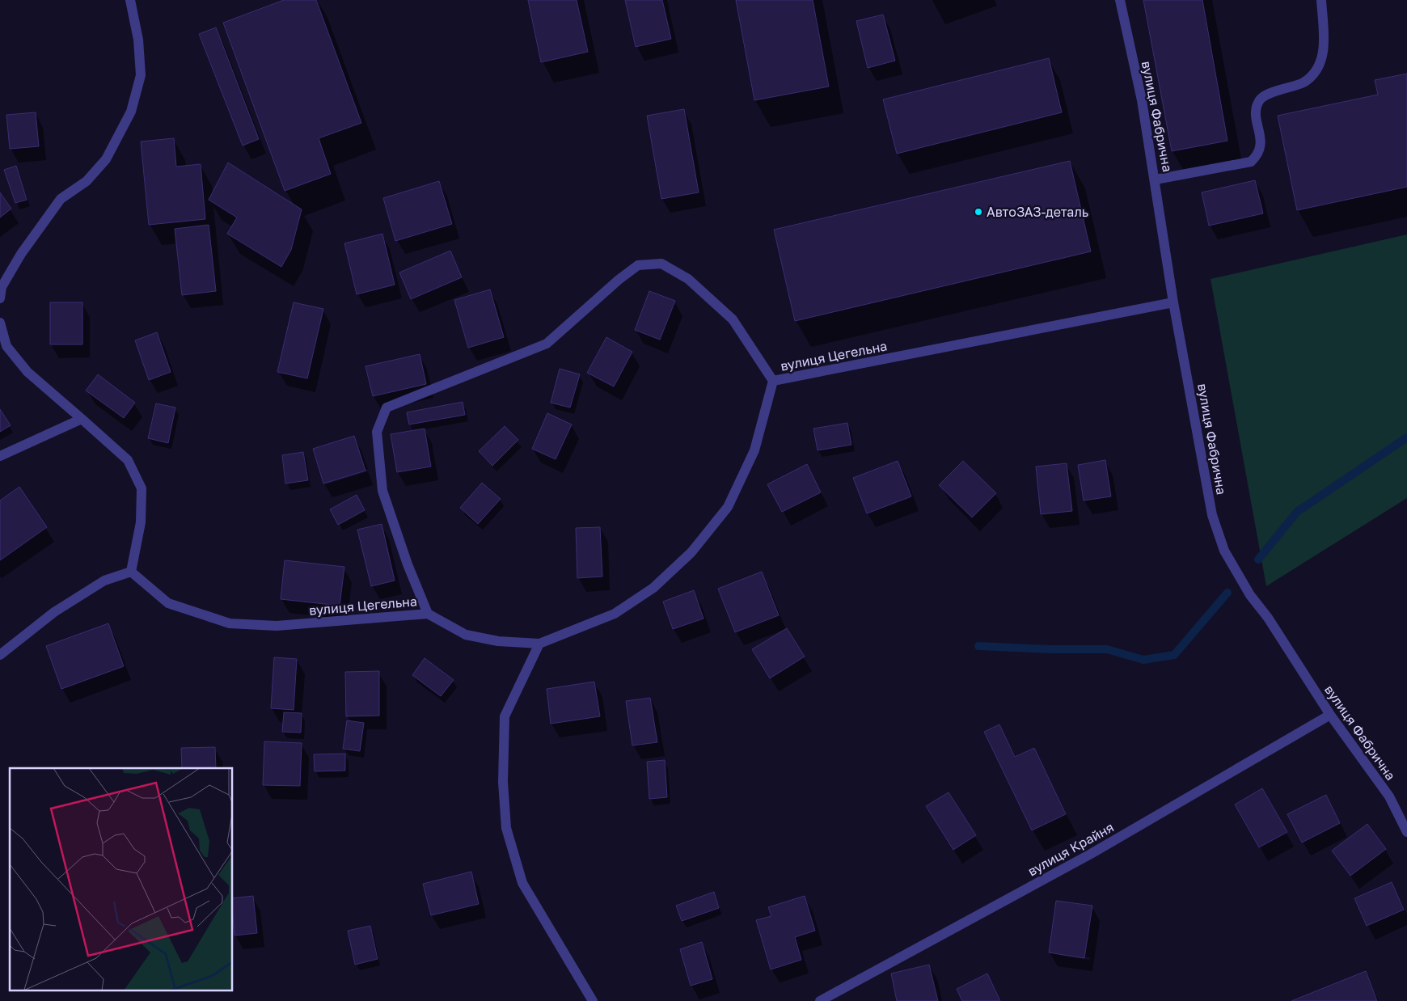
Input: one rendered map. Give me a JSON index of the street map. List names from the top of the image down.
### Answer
{
  "streets": {
    "street": ["вулиця Фабрична", "вулиця Цегельна", "вулиця Крайня"]
  },
  "crossings": [
    ["вулиця Фабрична", "вулиця Цегельна"],
    ["вулиця Фабрична", "вулиця Крайня"]
  ],
  "places": ["АвтоЗАЗ-деталь"]
}
